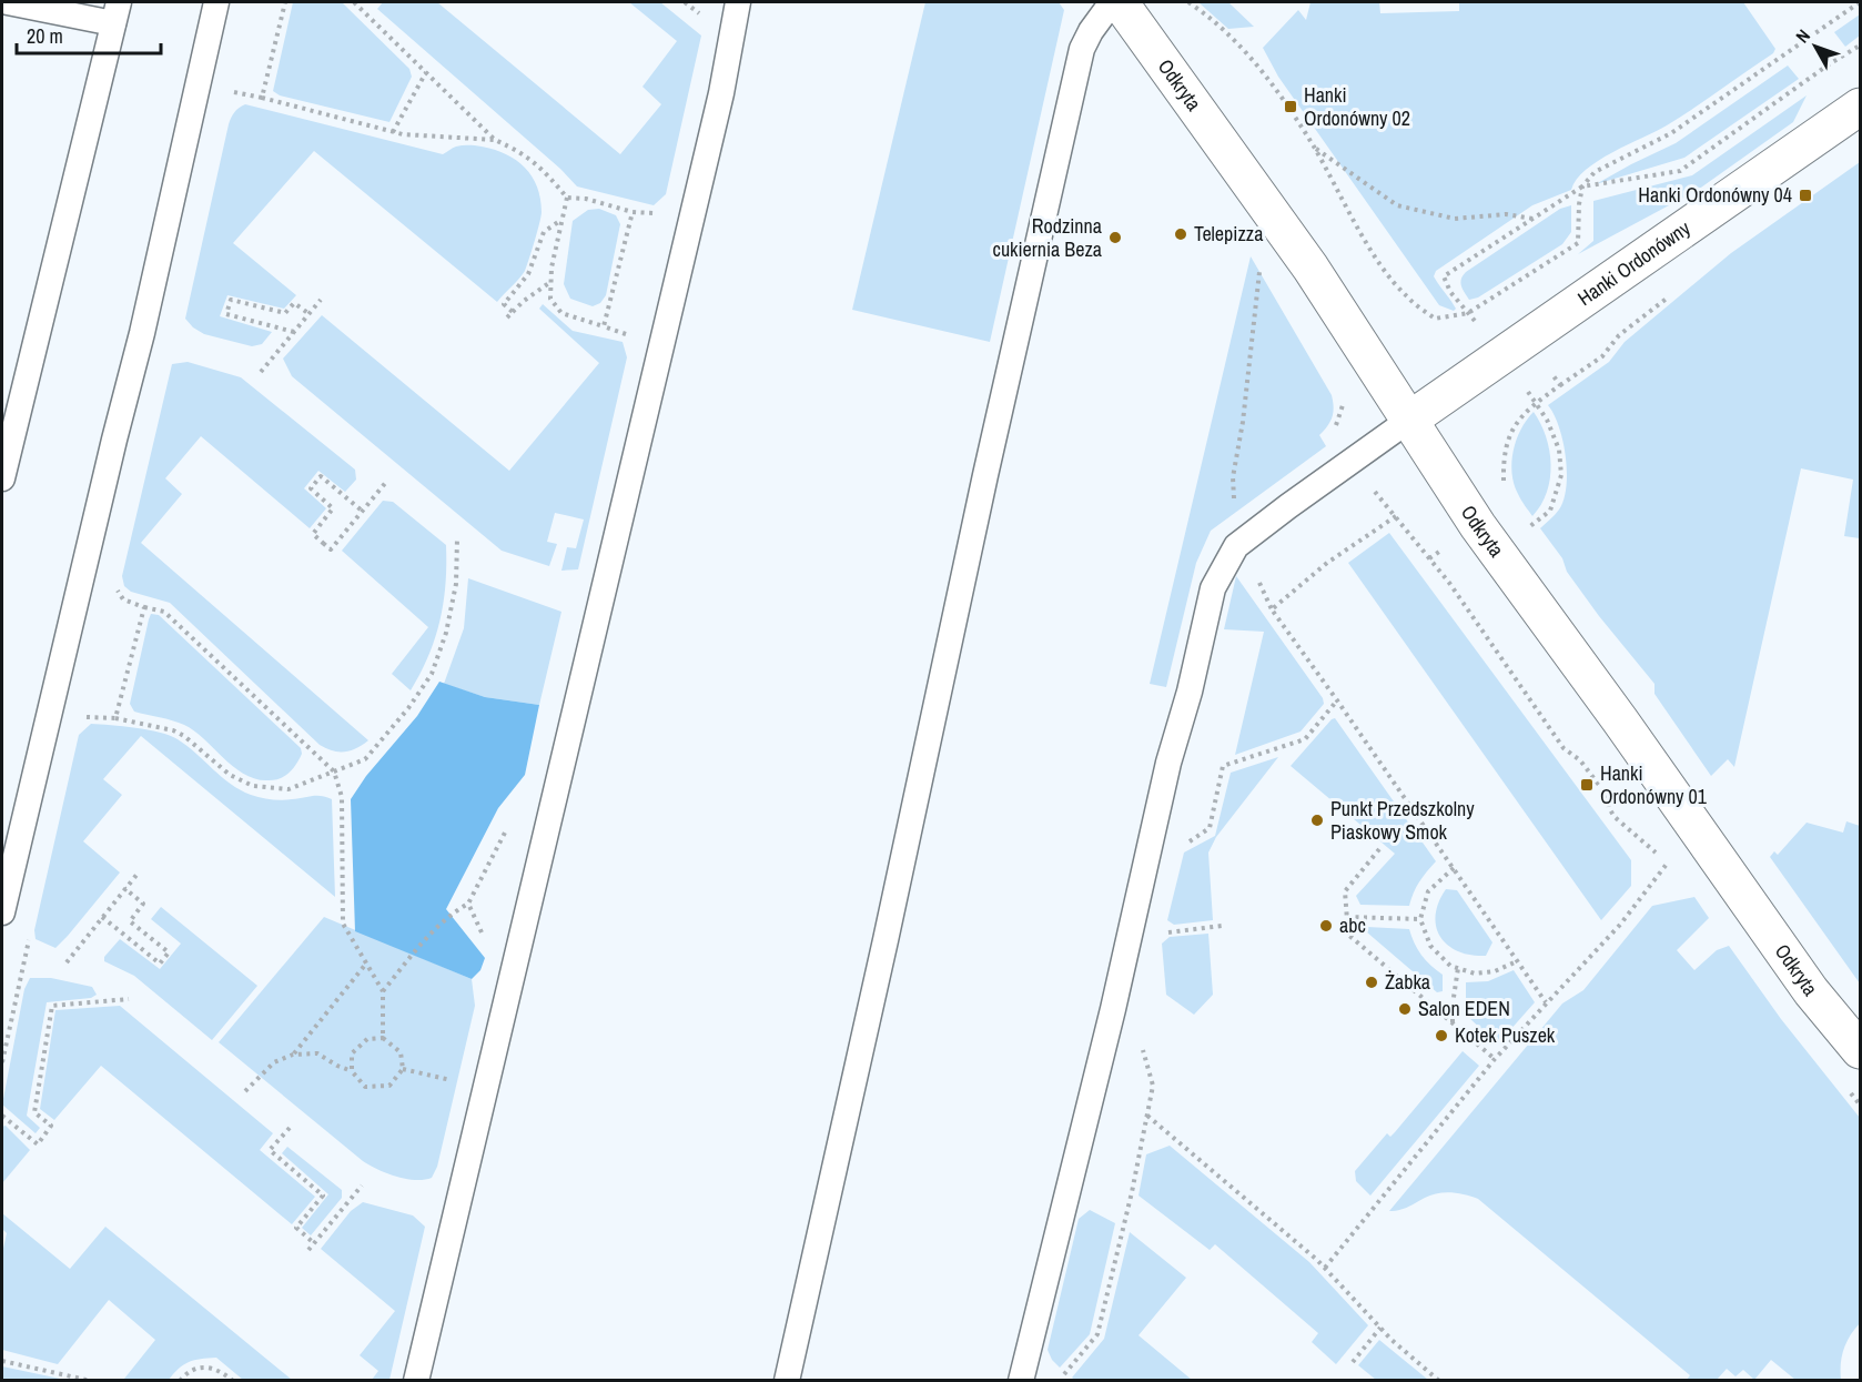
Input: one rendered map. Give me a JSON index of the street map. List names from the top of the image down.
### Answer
{
  "streets": {
    "street": ["Odkryta", "Hanki Ordonówny"]
  },
  "crossings": [
    ["Odkryta", "Hanki Ordonówny"]
  ],
  "places": {
    "transit": ["Hanki Ordonówny 02", "Hanki Ordonówny 04", "Hanki Ordonówny 01"],
    "other": [
      "Telepizza",
      "Rodzinna cukiernia Beza",
      "Punkt Przedszkolny Piaskowy Smok",
      "abc",
      "Żabka",
      "Salon EDEN",
      "Kotek Puszek"
    ]
  },
  "scale_bar": "20 m",
  "north": "top left"
}
